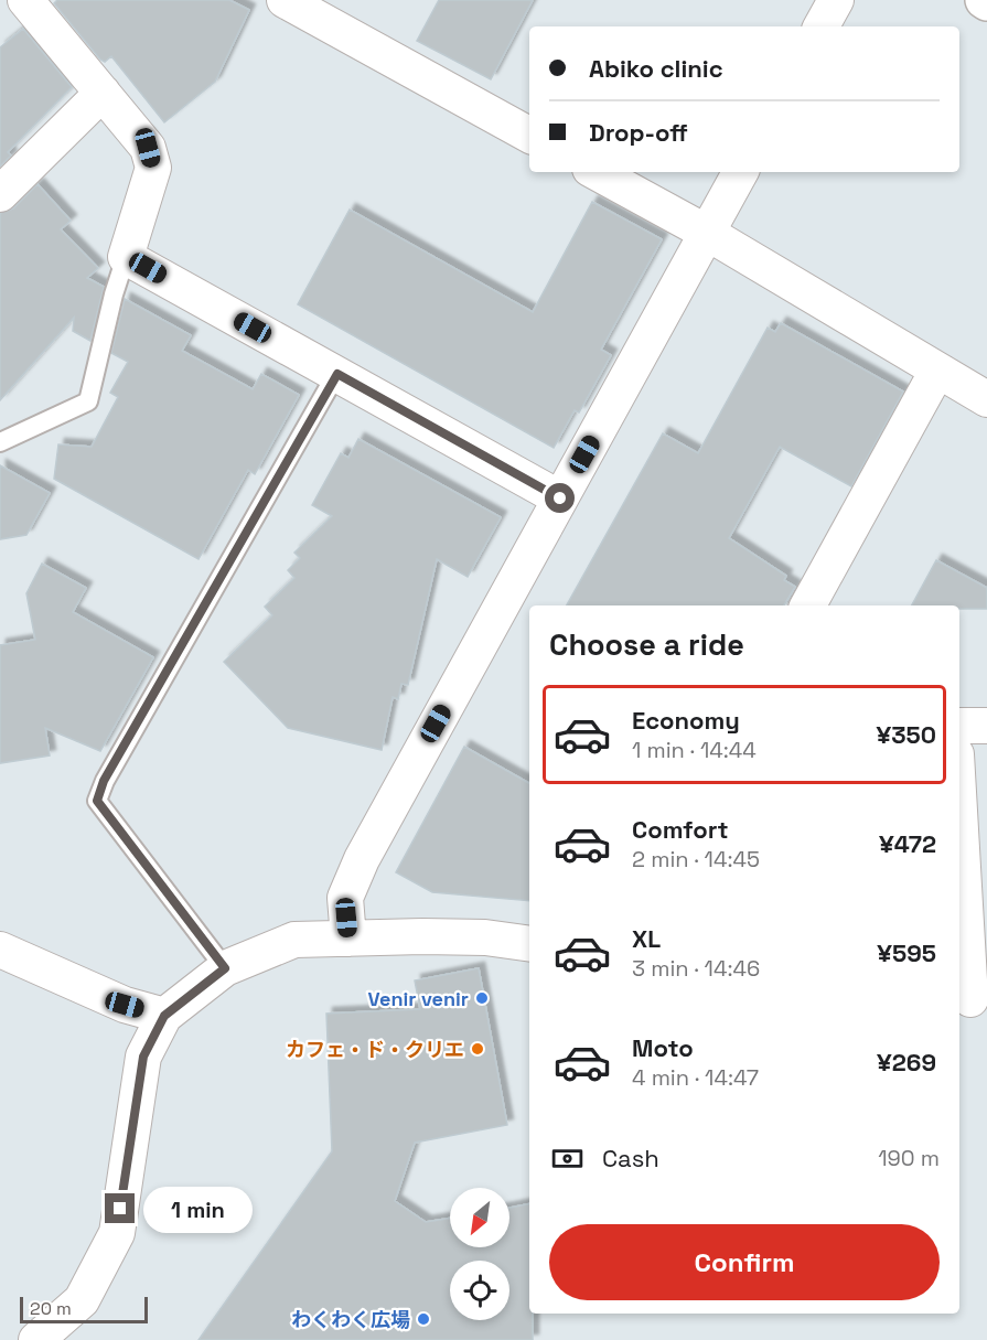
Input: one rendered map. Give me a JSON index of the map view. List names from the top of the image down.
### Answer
{
  "places": ["Venir venir", "カフェ・ド・クリエ", "わくわく広場"],
  "scale_bar": "20 m",
  "north": "bottom left",
  "page": {
    "banner": ["Abiko clinic", "Drop-off"],
    "heading": "Choose a ride",
    "list": [
      {
        "name": "Economy",
        "note": "1 min · 14:44",
        "value": "¥350"
      },
      {
        "name": "Comfort",
        "note": "2 min · 14:45",
        "value": "¥472"
      },
      {
        "name": "XL",
        "note": "3 min · 14:46",
        "value": "¥595"
      },
      {
        "name": "Moto",
        "note": "4 min · 14:47",
        "value": "¥269"
      }
    ],
    "pay": ["Cash", "190 m"],
    "bubble": "1 min",
    "buttons": "Confirm",
    "scale": "20 m"
  }
}
